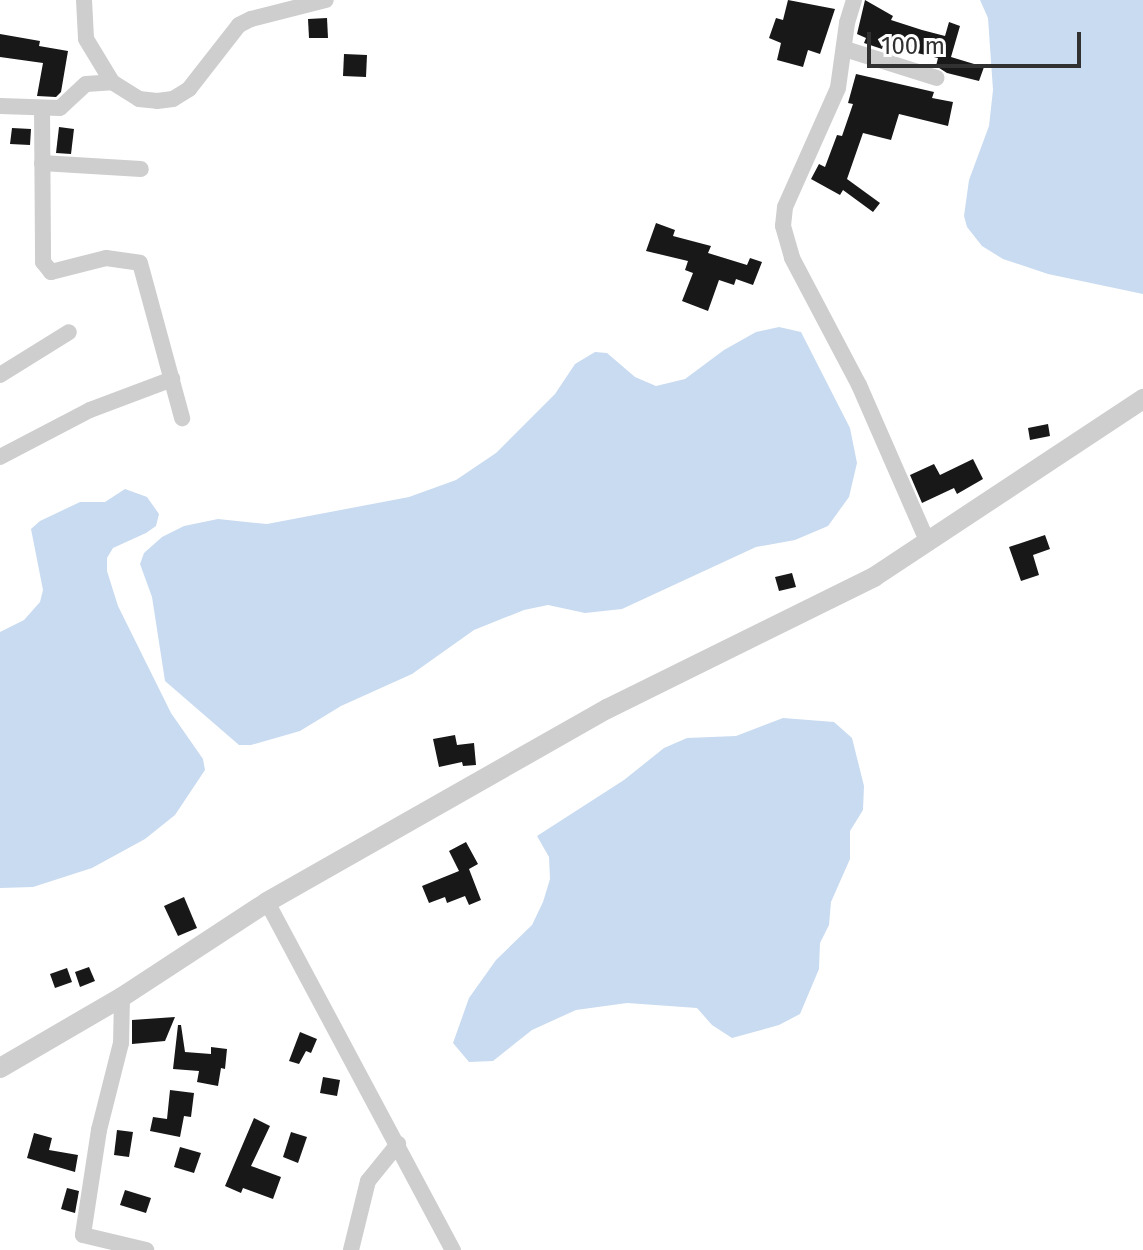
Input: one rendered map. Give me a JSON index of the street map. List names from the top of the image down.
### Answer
{
  "scale_bar": "100 m"
}
